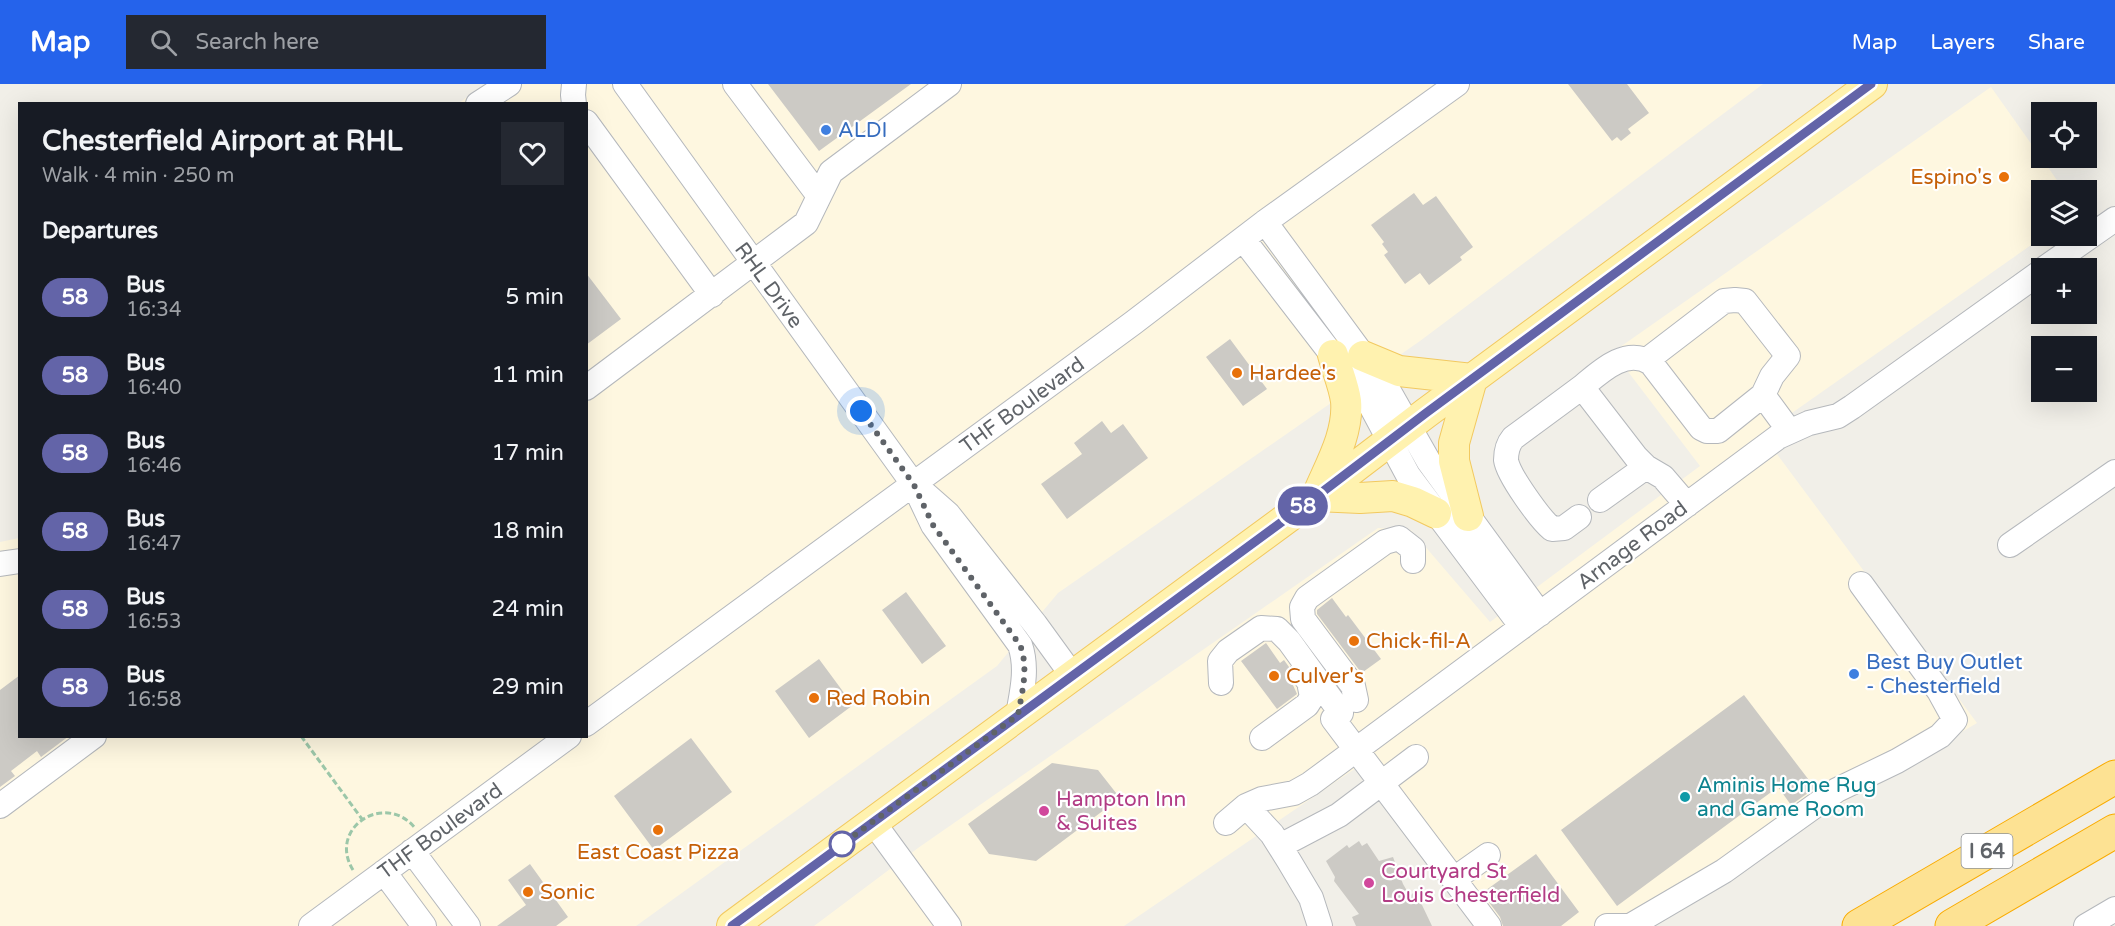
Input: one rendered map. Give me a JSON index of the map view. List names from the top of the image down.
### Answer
{
  "streets": {
    "highway": ["I 64"],
    "street": ["RHL Drive", "THF Boulevard", "Arnage Road"]
  },
  "crossings": [
    ["RHL Drive", "THF Boulevard"]
  ],
  "places": [
    "ALDI",
    "Espino's",
    "Hardee's",
    "Chick-fil-A",
    "Best Buy Outlet - Chesterfield",
    "Culver's",
    "Red Robin",
    "Aminis Home Rug and Game Room",
    "Hampton Inn & Suites",
    "East Coast Pizza",
    "Courtyard St Louis Chesterfield",
    "Sonic"
  ],
  "lines": ["bus line 58"],
  "page": {
    "header": "Map",
    "search": "Search here",
    "nav": ["Map", "Layers", "Share"],
    "on_map": "58",
    "map_buttons": ["+", "−"],
    "heading": [
      ["Chesterfield Airport at RHL", "Walk · 4 min · 250 m"],
      "Departures"
    ],
    "list": [
      {
        "mark": "58",
        "name": "Bus",
        "note": "16:34",
        "value": "5 min"
      },
      {
        "mark": "58",
        "name": "Bus",
        "note": "16:40",
        "value": "11 min"
      },
      {
        "mark": "58",
        "name": "Bus",
        "note": "16:46",
        "value": "17 min"
      },
      {
        "mark": "58",
        "name": "Bus",
        "note": "16:47",
        "value": "18 min"
      },
      {
        "mark": "58",
        "name": "Bus",
        "note": "16:53",
        "value": "24 min"
      },
      {
        "mark": "58",
        "name": "Bus",
        "note": "16:58",
        "value": "29 min"
      }
    ]
  }
}
